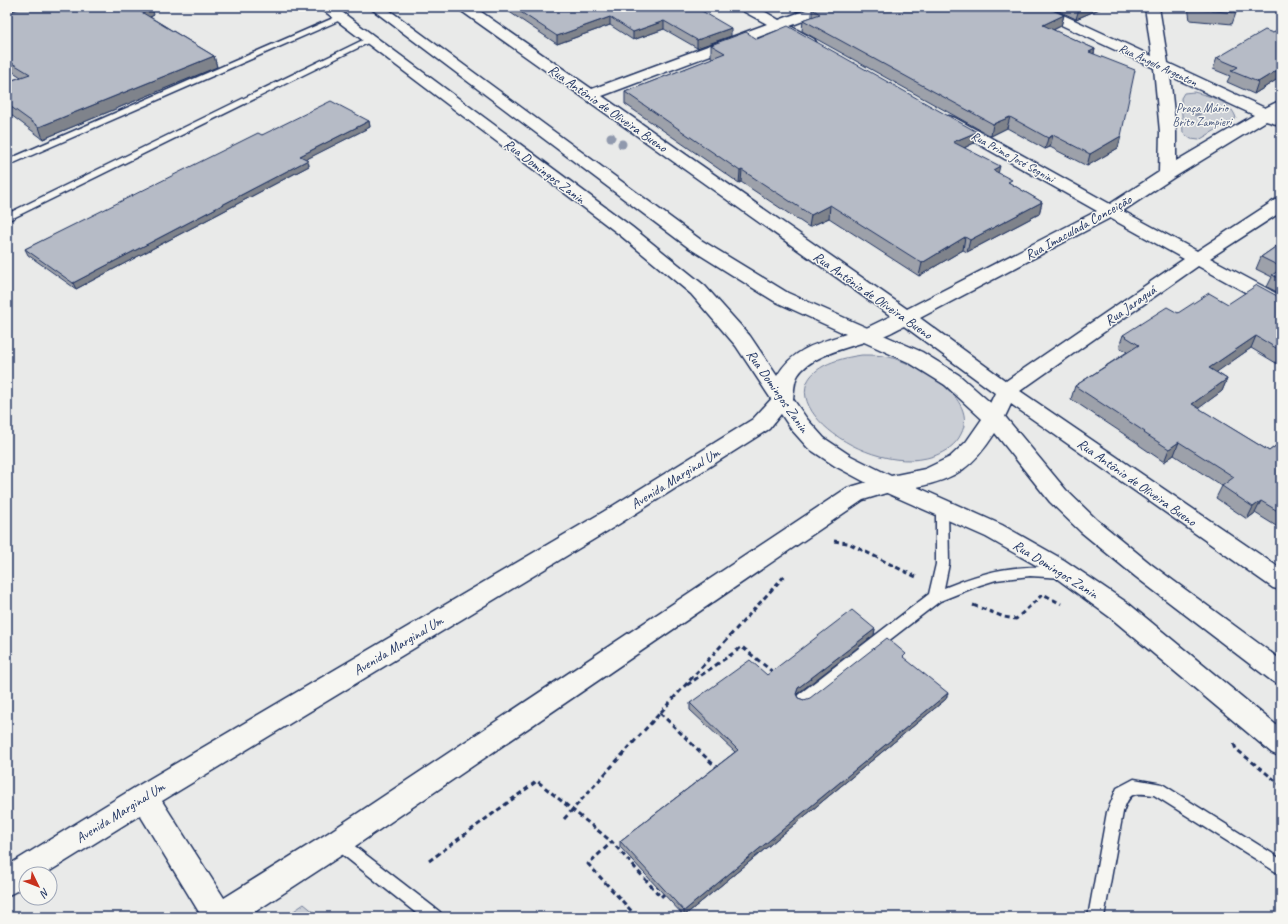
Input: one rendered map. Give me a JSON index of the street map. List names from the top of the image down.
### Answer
{
  "streets": {
    "street": [
      "Rua Ângelo Argenton",
      "Rua Antônio de Oliveira Bueno",
      "Rua Primo José Segnini",
      "Rua Domingos Zanin",
      "Rua Imaculada Conceição",
      "Rua Jaraguá",
      "Avenida Marginal Um"
    ]
  },
  "crossings": [
    ["Rua Ângelo Argenton", "Rua Imaculada Conceição"],
    ["Rua Antônio de Oliveira Bueno", "Rua Imaculada Conceição"],
    ["Rua Antônio de Oliveira Bueno", "Rua Jaraguá"],
    ["Rua Primo José Segnini", "Rua Imaculada Conceição"],
    ["Rua Primo José Segnini", "Rua Jaraguá"],
    ["Rua Domingos Zanin", "Rua Imaculada Conceição"],
    ["Rua Domingos Zanin", "Avenida Marginal Um"],
    ["Rua Imaculada Conceição", "Avenida Marginal Um"]
  ],
  "parks": ["Praça Mário Brito Zampieri"],
  "north": "bottom right"
}
